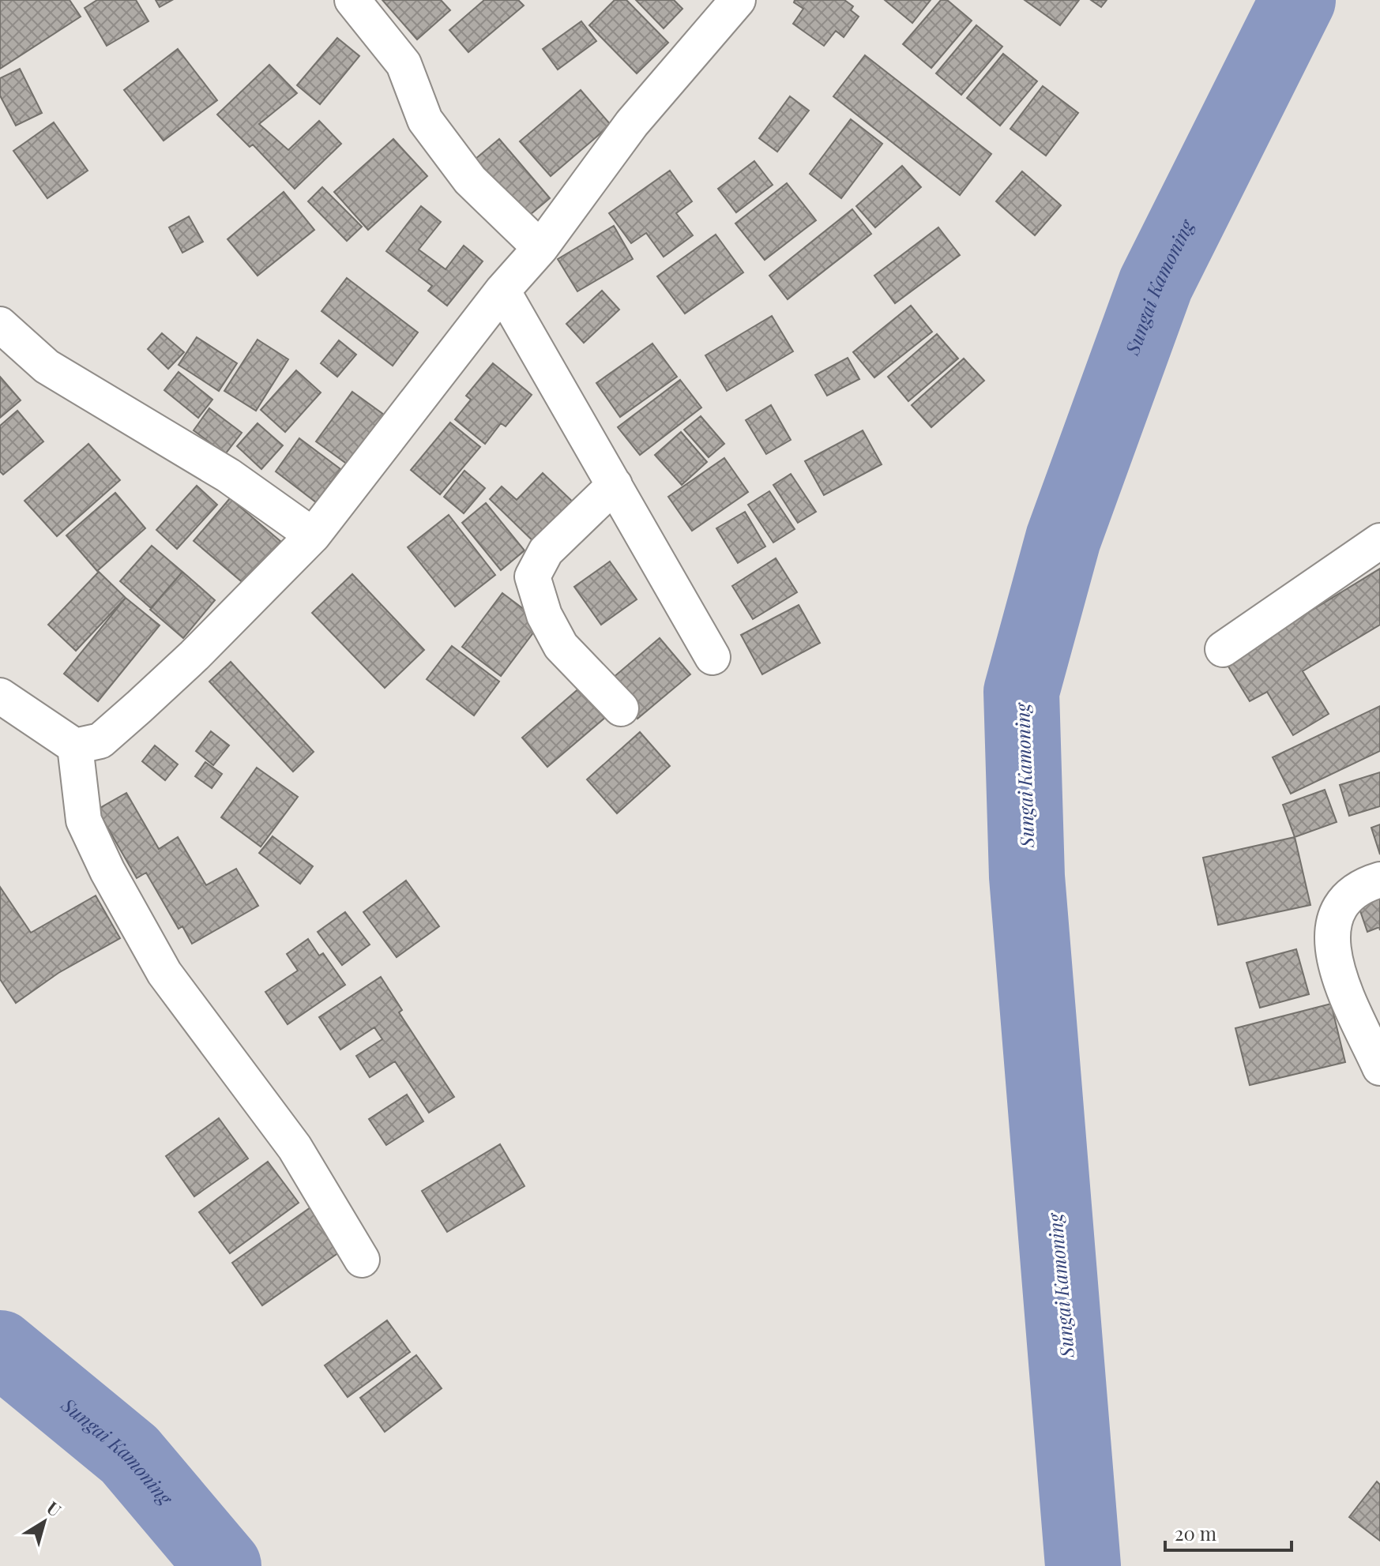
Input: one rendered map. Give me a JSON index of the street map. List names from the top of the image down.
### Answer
{
  "water": ["Sungai Kamoning"],
  "scale_bar": "20 m",
  "north": "top right"
}
